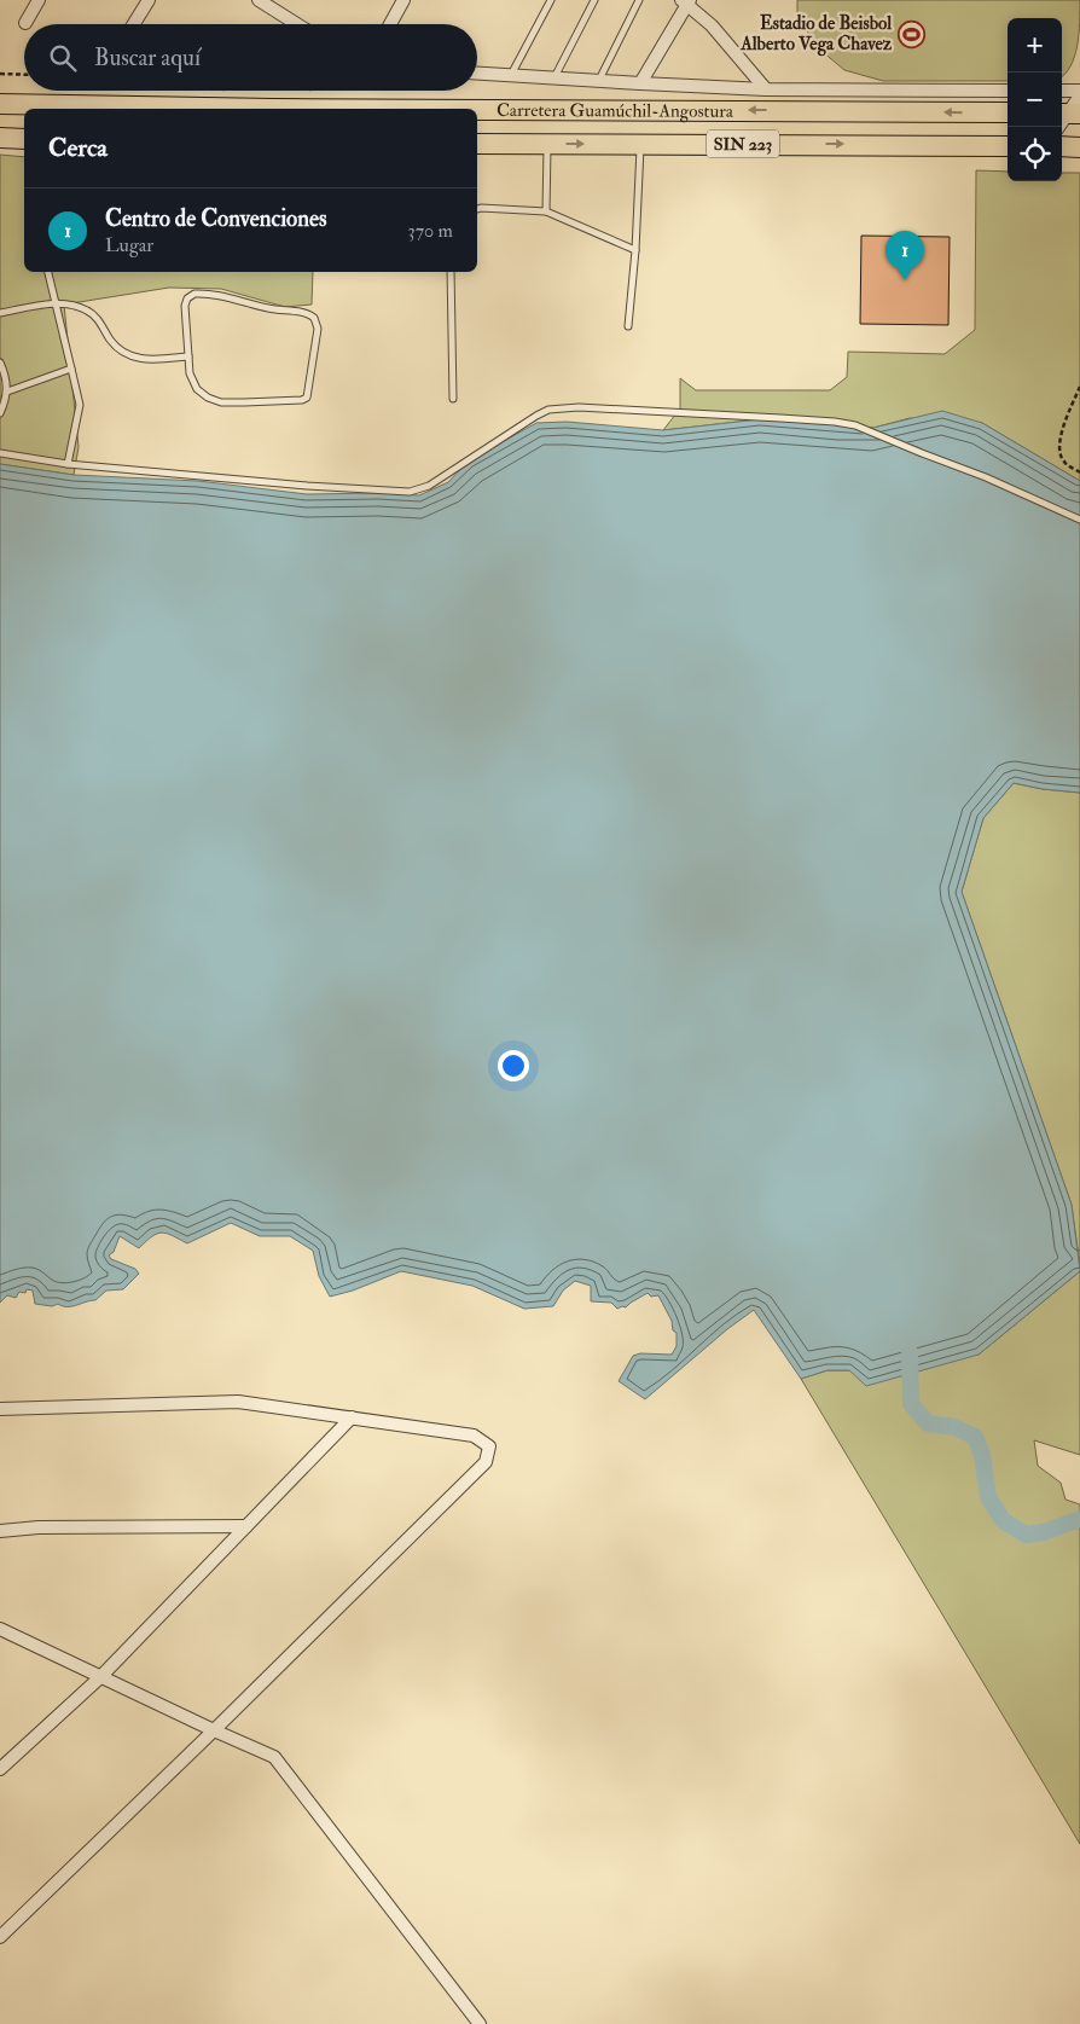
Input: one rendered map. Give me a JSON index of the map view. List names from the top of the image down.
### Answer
{
  "streets": {
    "main road": ["Carretera Guamúchil-Angostura", "SIN 223"]
  },
  "places": {
    "sports": ["Estadio de Beisbol Alberto Vega Chavez"]
  },
  "page": {
    "map_buttons": ["+", "−"],
    "search": "Buscar aquí",
    "heading": "Cerca",
    "list": [
      {
        "mark": "1",
        "name": "Centro de Convenciones",
        "note": "Lugar",
        "value": "370 m"
      }
    ],
    "pins": "1"
  }
}
